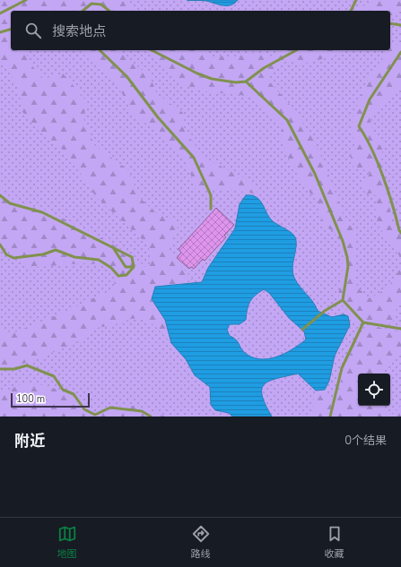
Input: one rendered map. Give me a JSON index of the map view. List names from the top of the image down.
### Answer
{
  "scale_bar": "100 m",
  "page": {
    "search": "搜索地点",
    "scale": "100 m",
    "heading": ["附近", "0个结果"],
    "nav": ["地图", "路线", "收藏"]
  }
}
